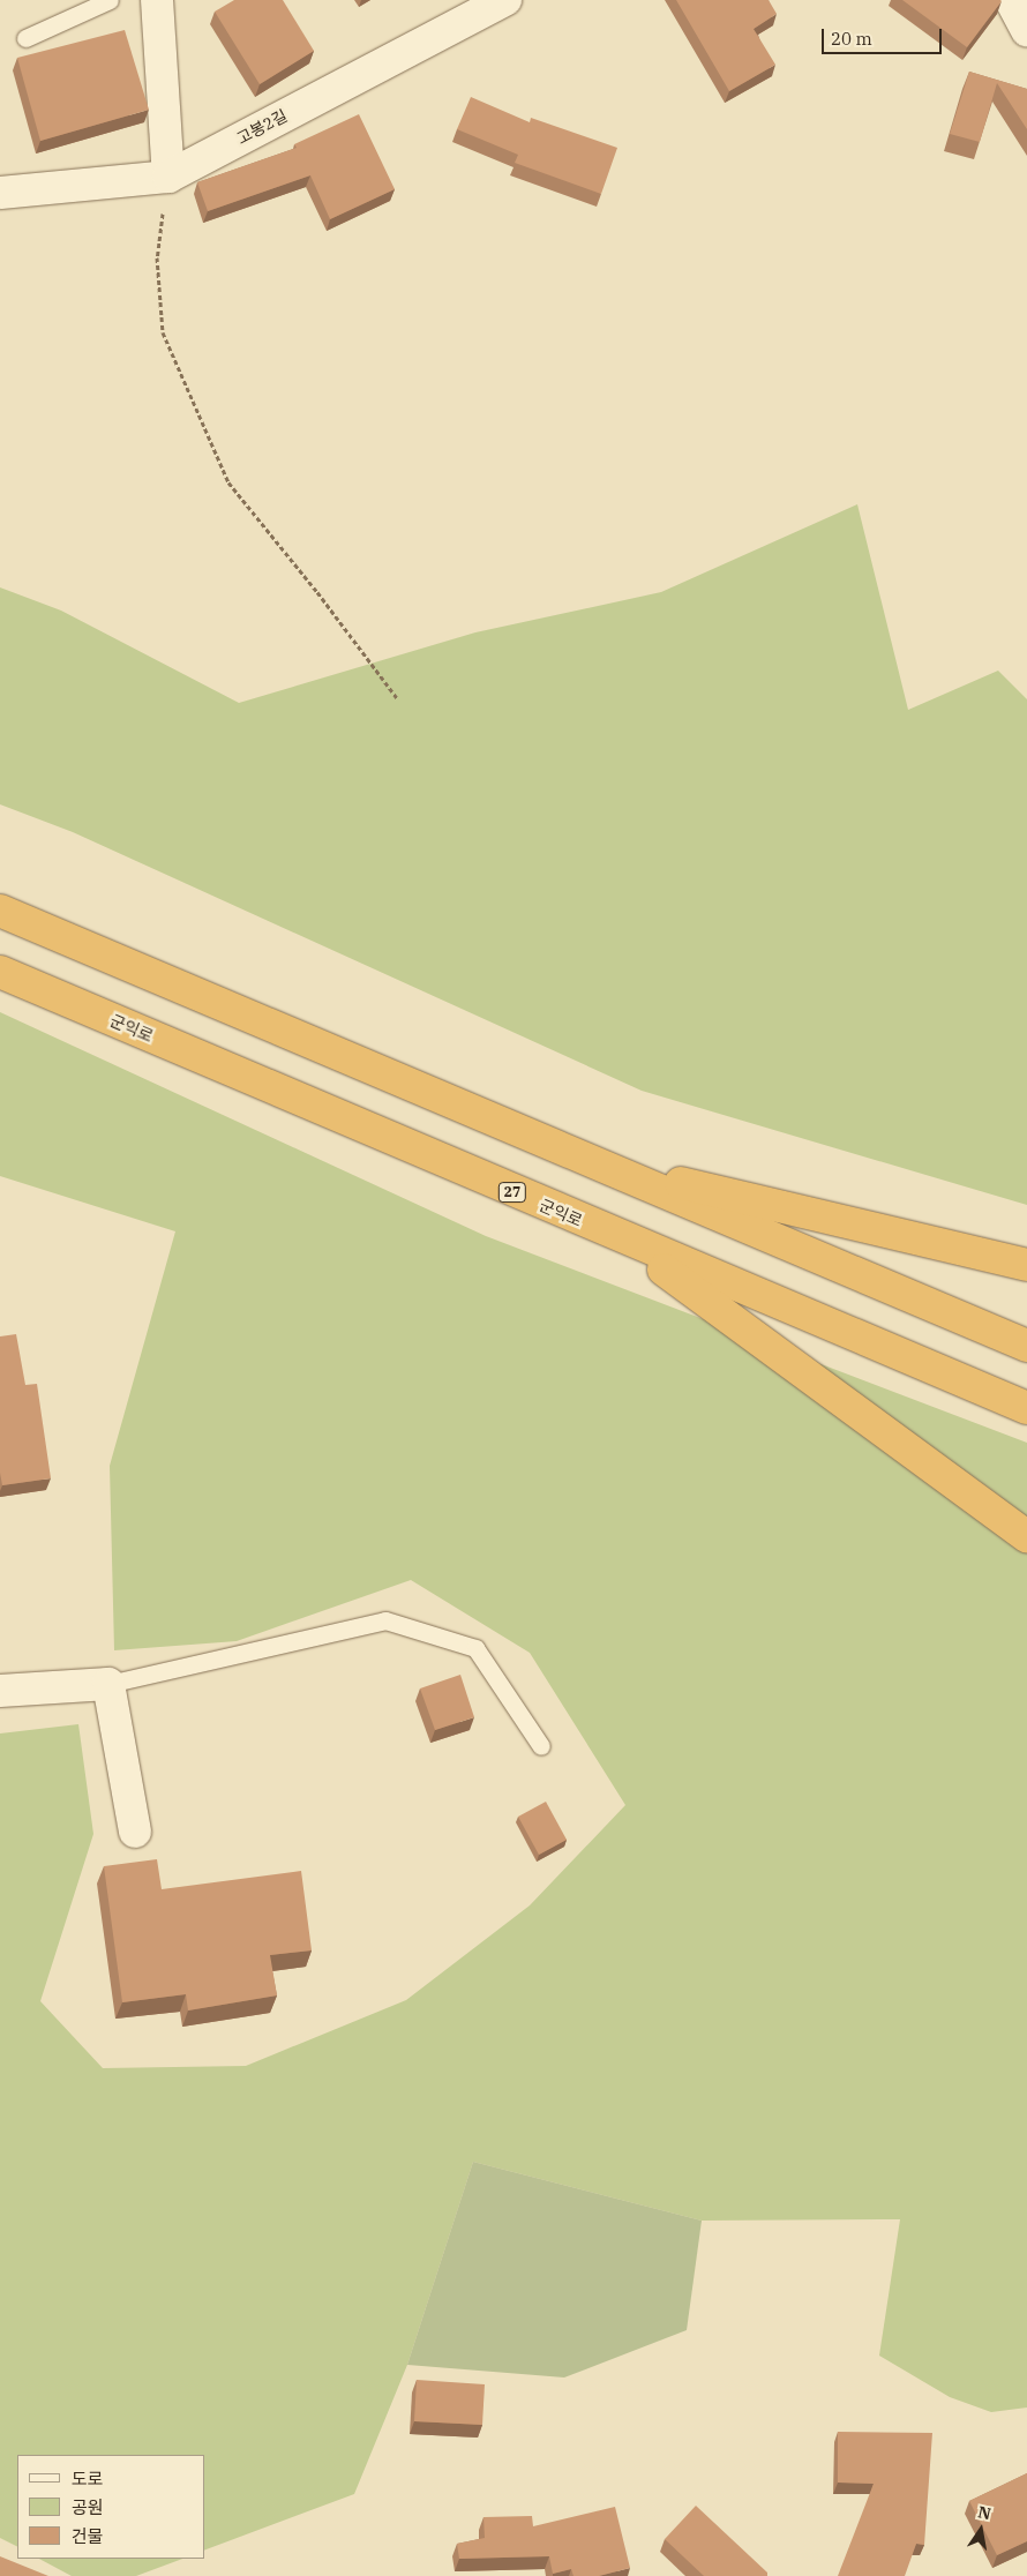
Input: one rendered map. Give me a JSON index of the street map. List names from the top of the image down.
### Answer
{
  "streets": {
    "highway": ["군익로", "27"],
    "street": ["고봉2길"]
  },
  "legend": ["도로", "공원", "건물"],
  "scale_bar": "20 m",
  "north": "top"
}
